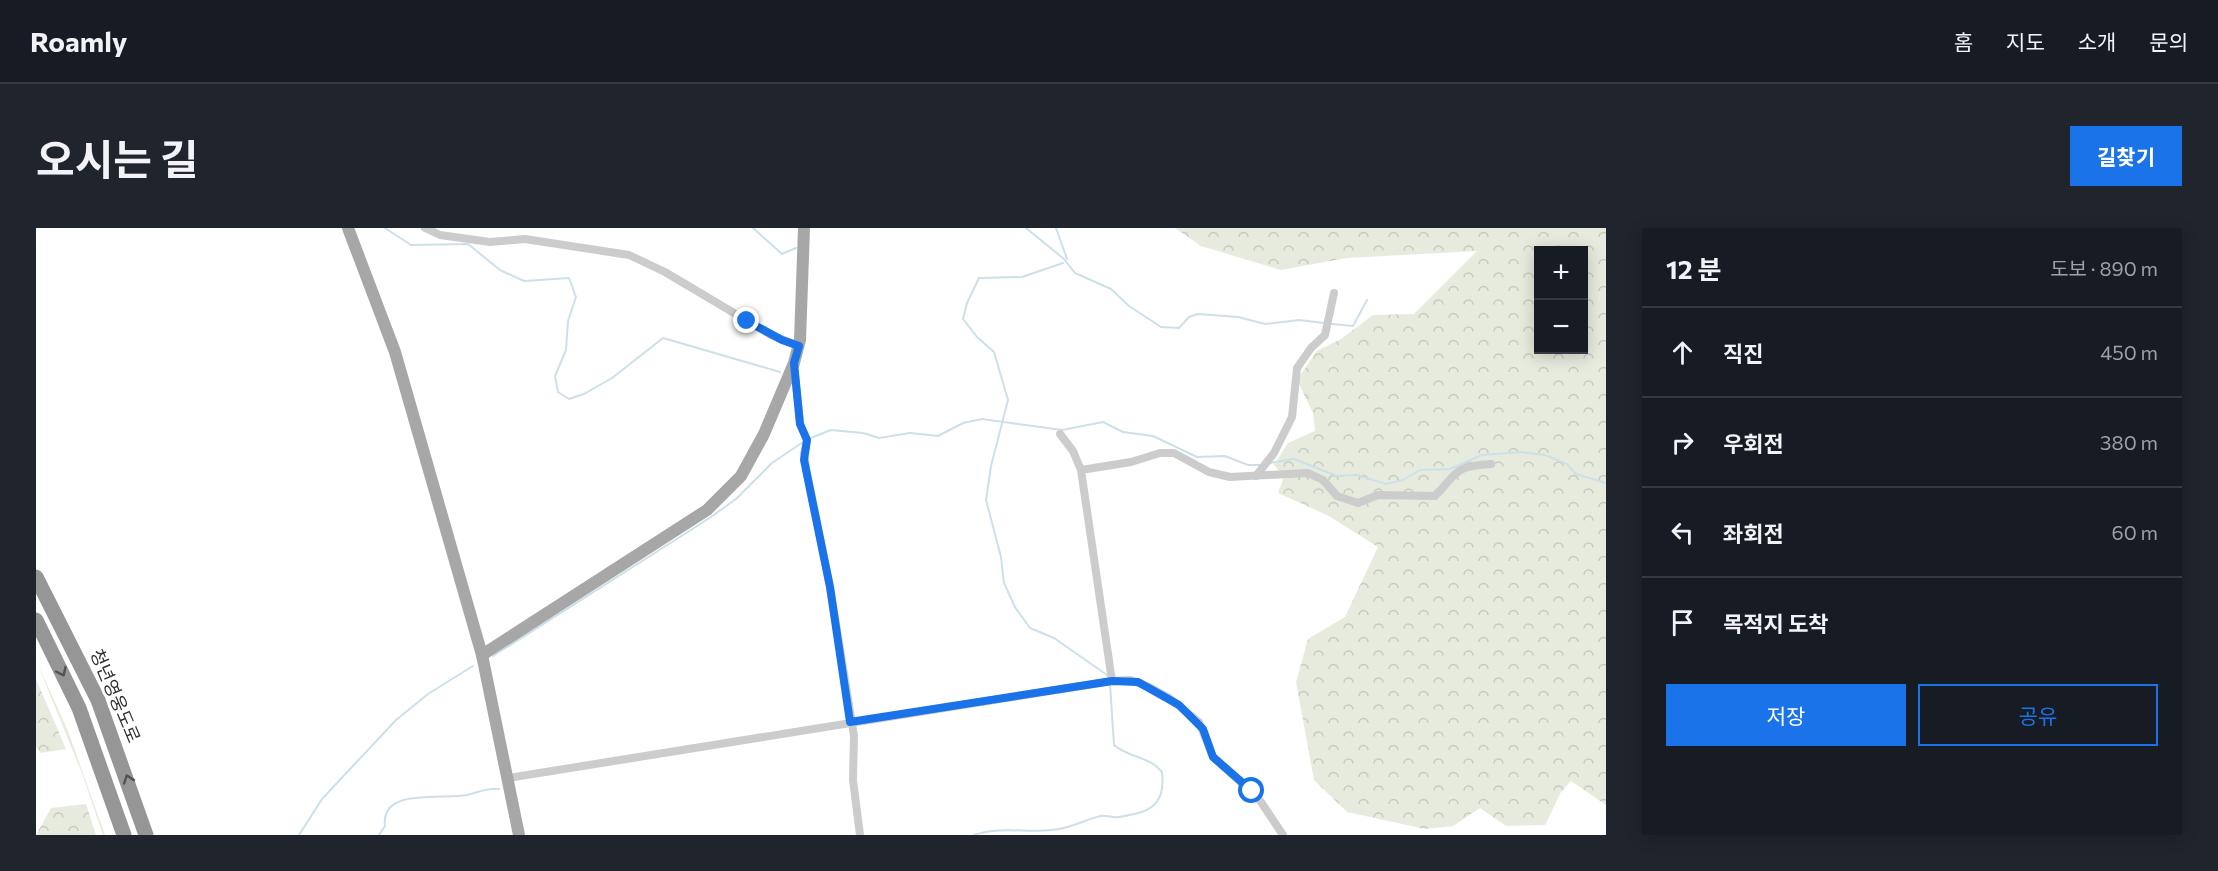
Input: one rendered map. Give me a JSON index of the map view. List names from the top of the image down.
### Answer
{
  "streets": {
    "highway": ["청년영웅도로"]
  },
  "page": {
    "header": "Roamly",
    "nav": [
      "홈",
      "지도",
      "소개",
      "문의"
    ],
    "title": "오시는 길",
    "buttons": [
      "길찾기",
      ["저장", "공유"]
    ],
    "heading": ["12 분", "도보 · 890 m"],
    "map_buttons": ["+", "−"],
    "list": [
      ["직진", "450 m"],
      ["우회전", "380 m"],
      ["좌회전", "60 m"],
      "목적지 도착"
    ]
  }
}
